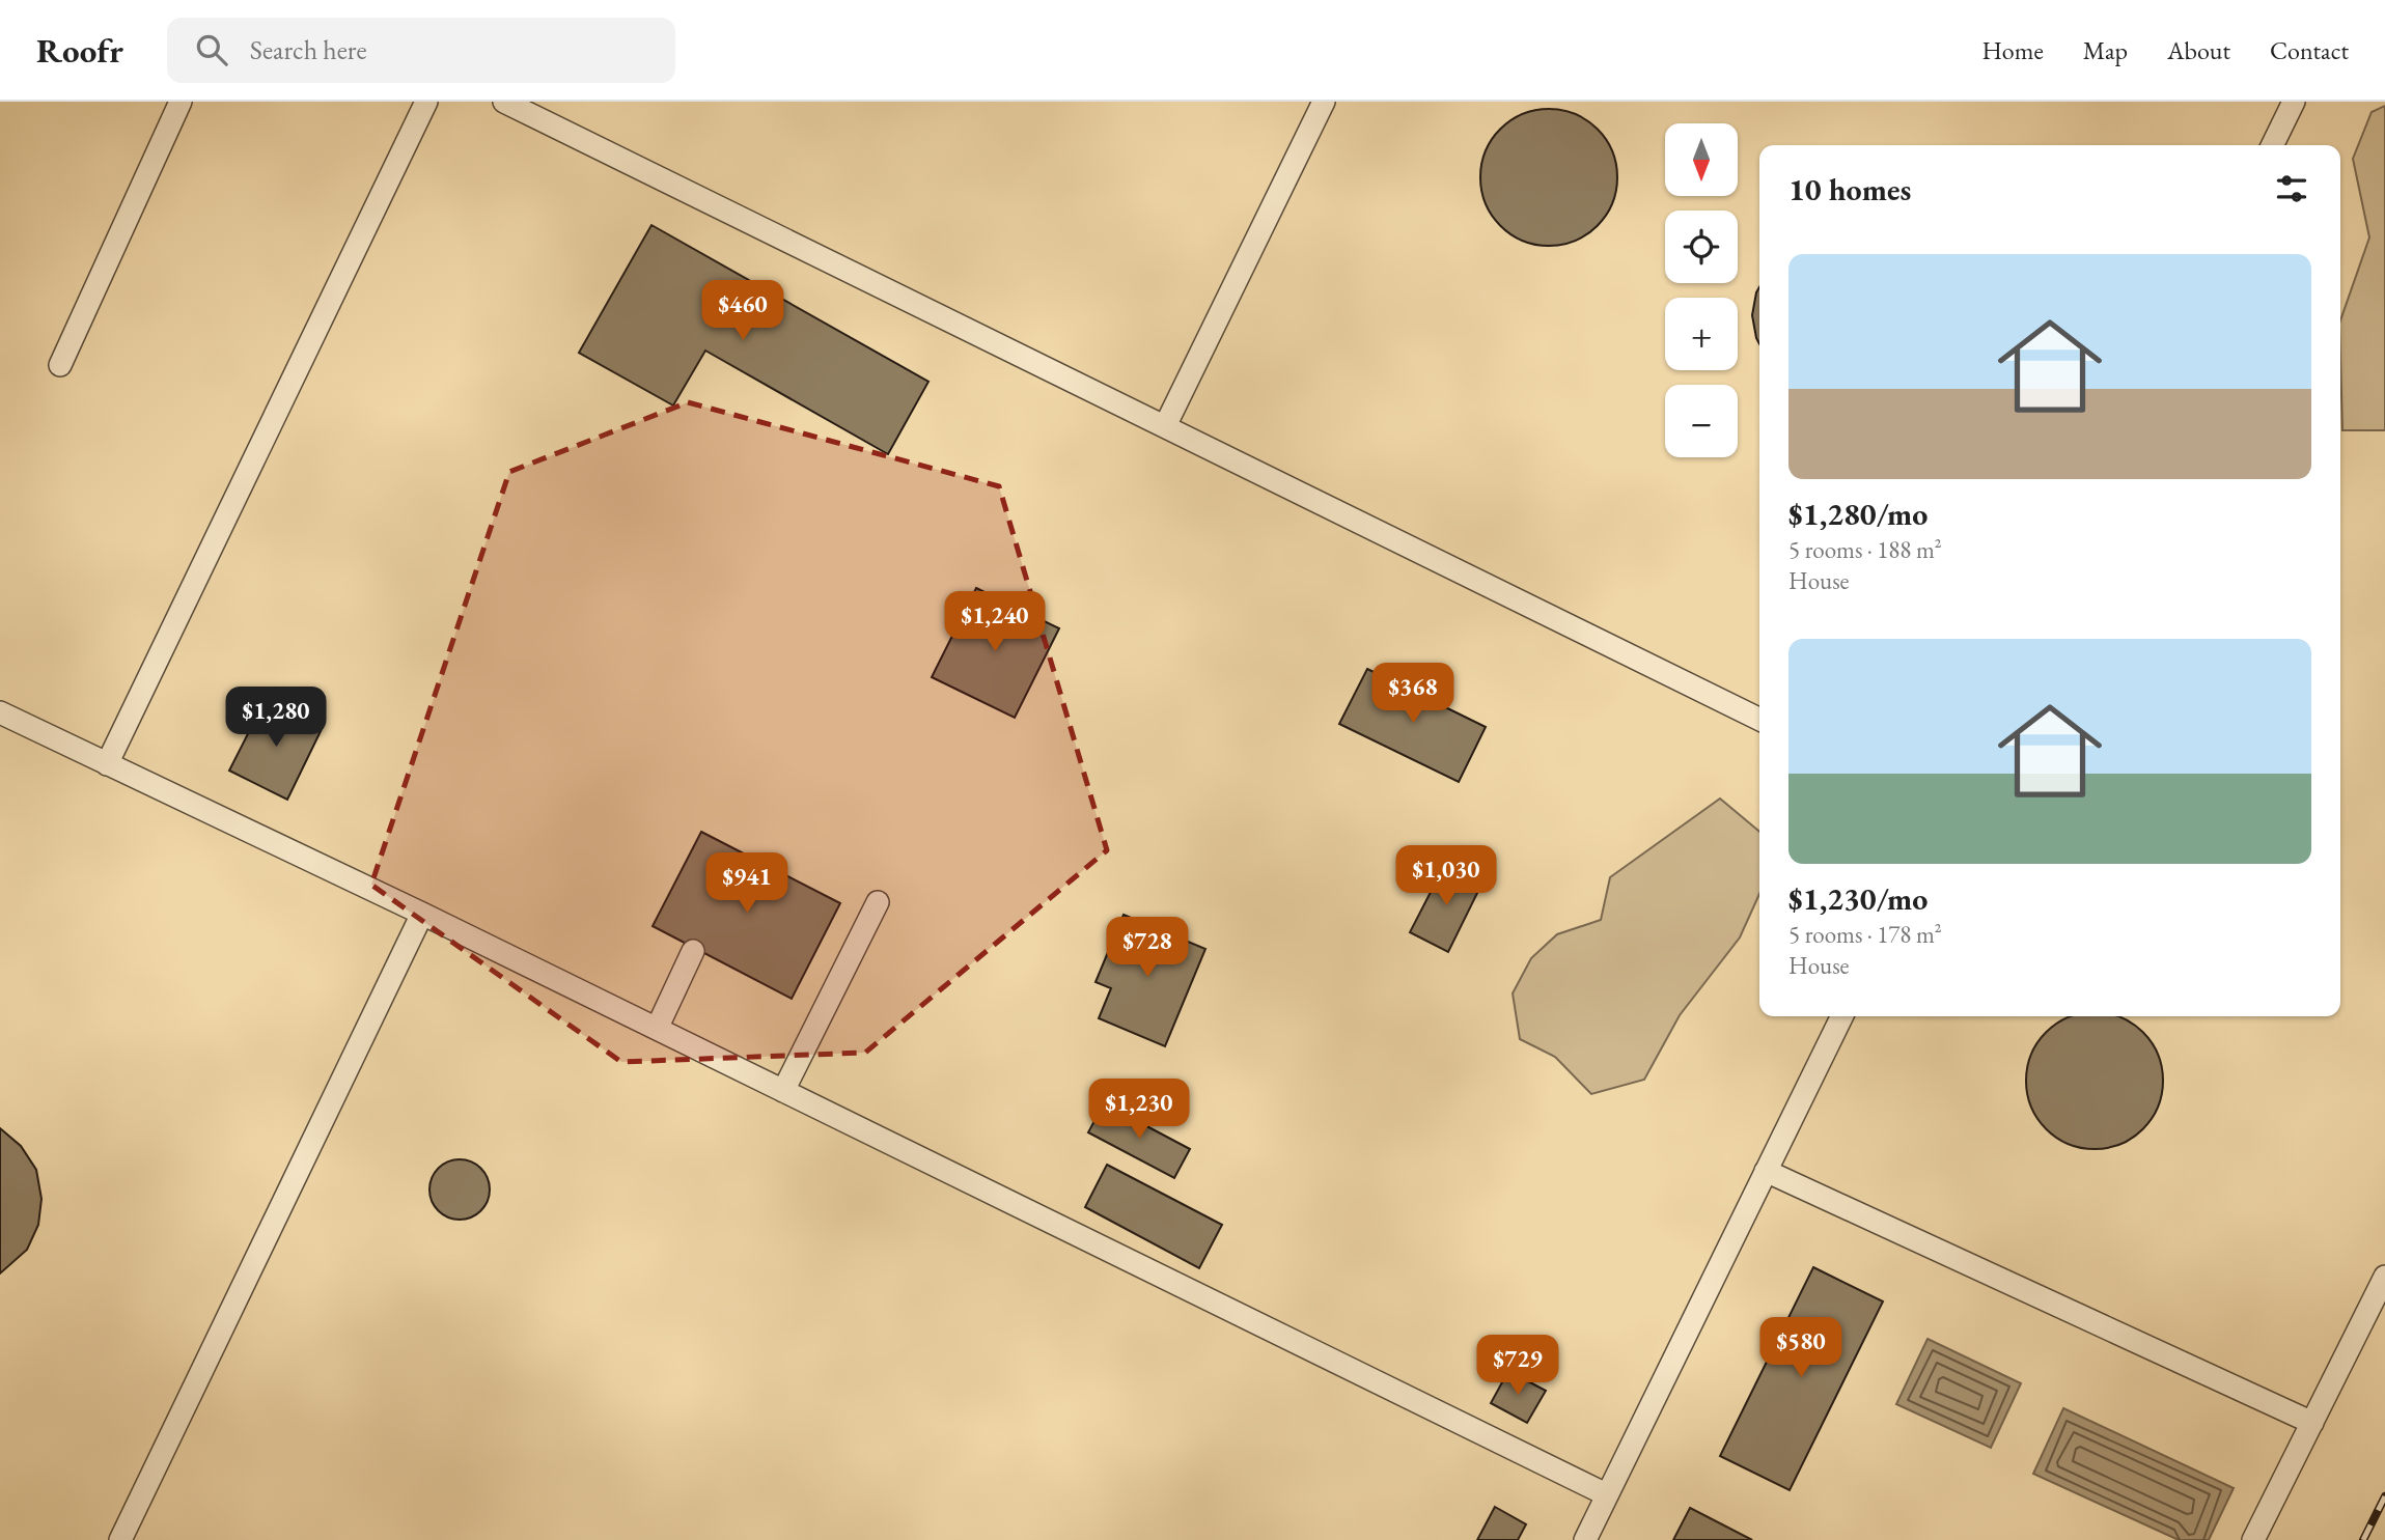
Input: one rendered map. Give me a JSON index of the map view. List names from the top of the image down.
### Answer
{
  "north": "bottom",
  "page": {
    "header": "Roofr",
    "search": "Search here",
    "nav": [
      "Home",
      "Map",
      "About",
      "Contact"
    ],
    "map_buttons": ["+", "−"],
    "heading": "10 homes",
    "list": [
      {
        "name": "$1,280/mo",
        "note": "5 rooms · 188 m² · House"
      },
      {
        "name": "$1,230/mo",
        "note": "5 rooms · 178 m² · House"
      }
    ],
    "price": [
      "$460",
      "$1,240",
      "$368",
      "$1,280",
      "$1,030",
      "$941",
      "$728",
      "$1,230",
      "$580",
      "$729"
    ]
  }
}
